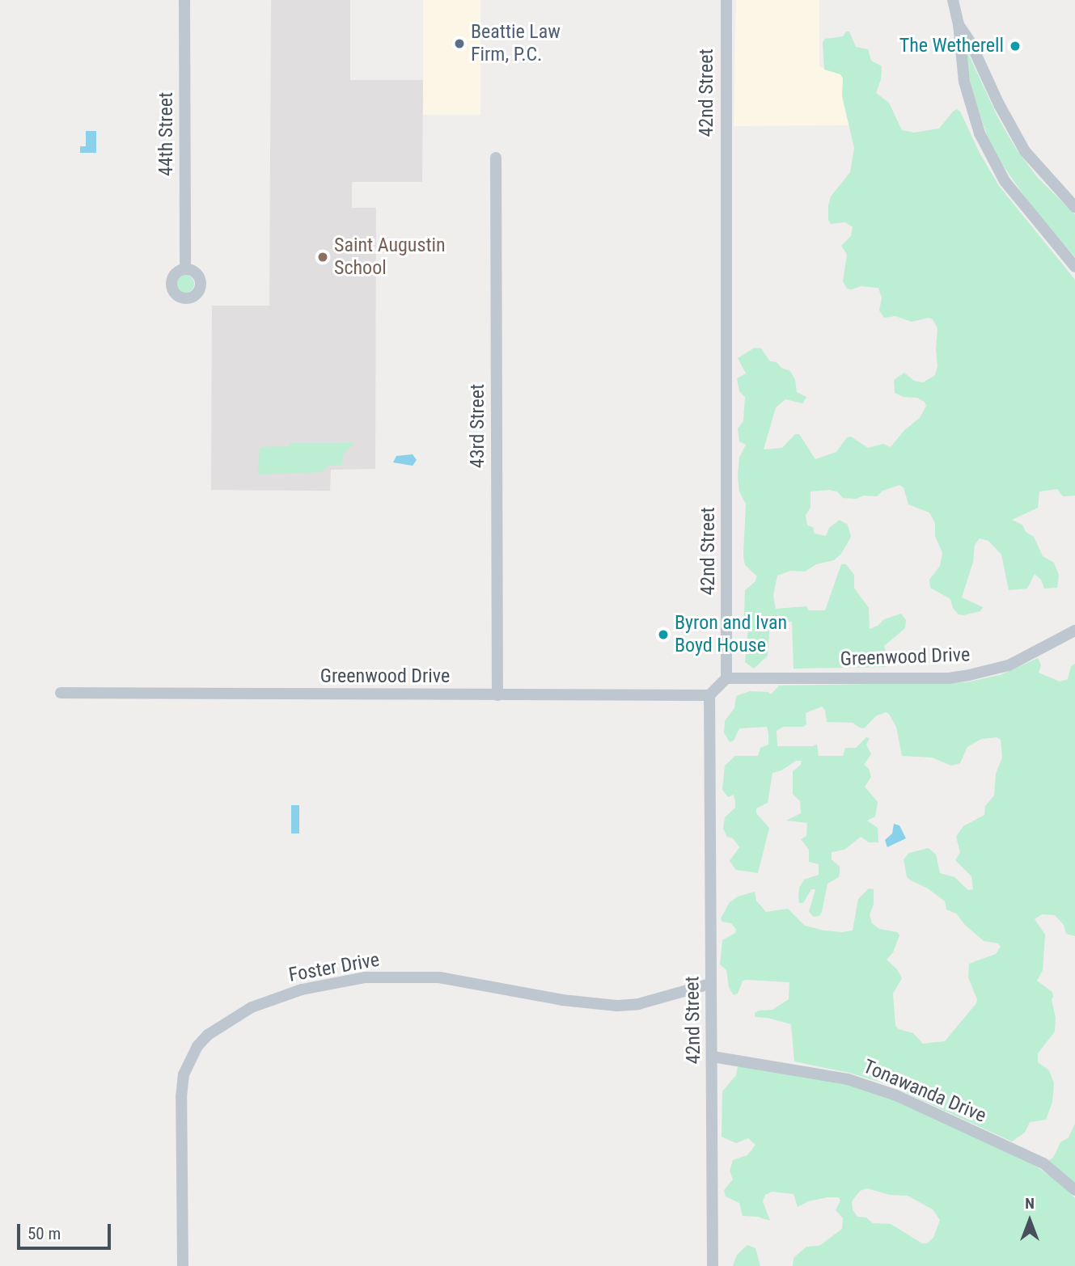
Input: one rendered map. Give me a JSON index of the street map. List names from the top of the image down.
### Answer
{
  "streets": {
    "street": [
      "42nd Street",
      "44th Street",
      "43rd Street",
      "Greenwood Drive",
      "Foster Drive",
      "Tonawanda Drive"
    ]
  },
  "crossings": [
    ["42nd Street", "Greenwood Drive"],
    ["42nd Street", "Foster Drive"],
    ["42nd Street", "Tonawanda Drive"],
    ["43rd Street", "Greenwood Drive"]
  ],
  "places": [
    "Beattie Law Firm, P.C.",
    "The Wetherell",
    "Saint Augustin School",
    "Byron and Ivan Boyd House"
  ],
  "scale_bar": "50 m",
  "north": "top"
}
